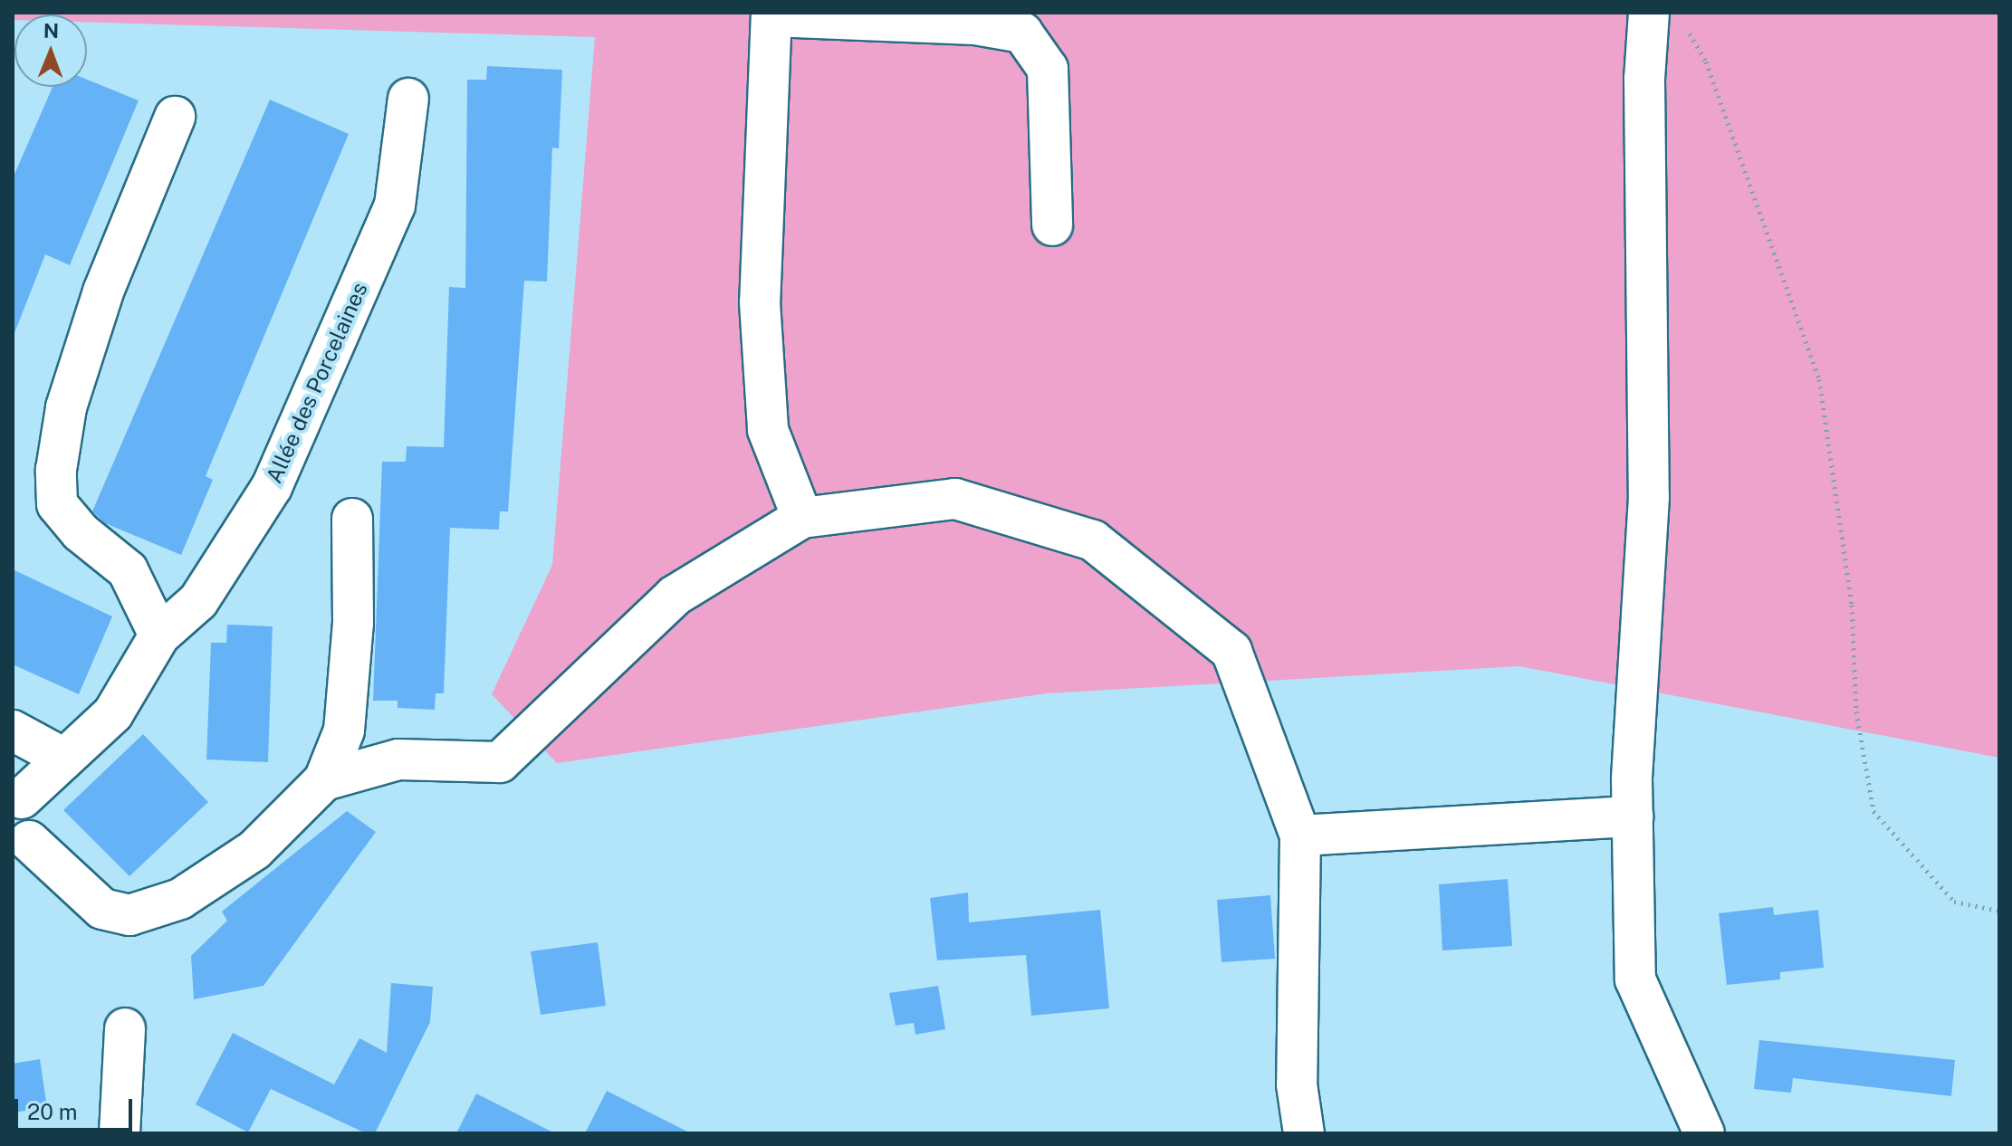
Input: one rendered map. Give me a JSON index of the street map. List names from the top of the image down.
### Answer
{
  "streets": {
    "street": ["Allée des Porcelaines"]
  },
  "scale_bar": "20 m",
  "north": "top"
}
